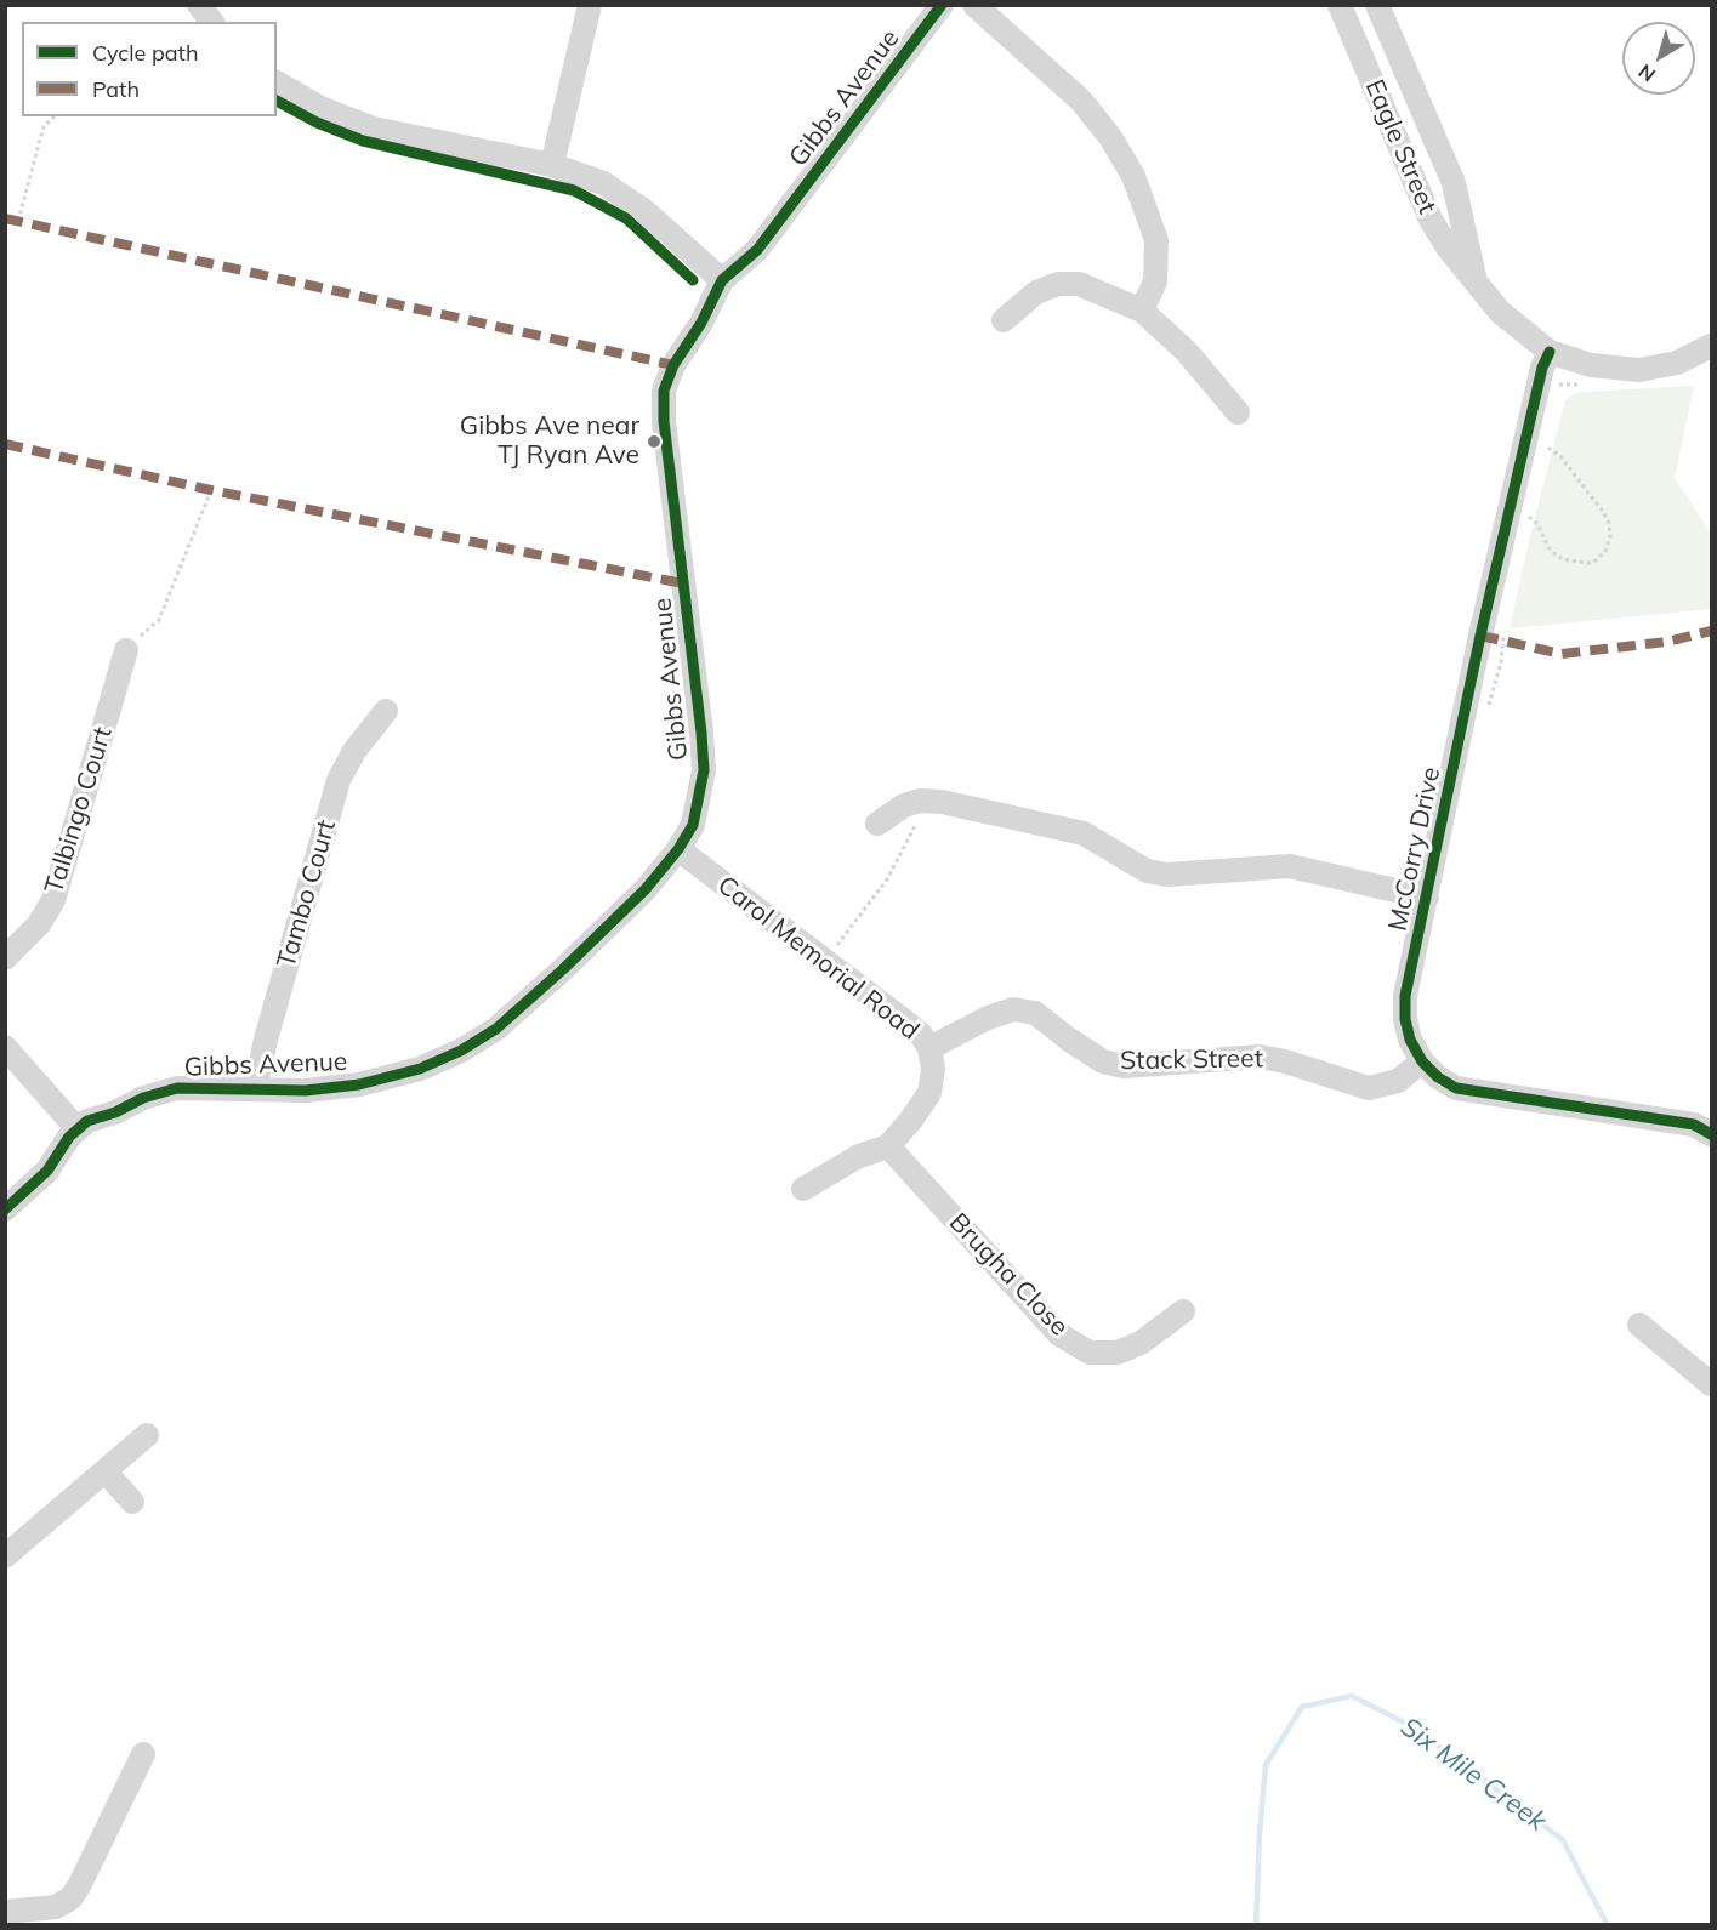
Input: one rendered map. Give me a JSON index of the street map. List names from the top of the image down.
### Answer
{
  "streets": {
    "street": [
      "Gibbs Avenue",
      "Eagle Street",
      "Talbingo Court",
      "McCorry Drive",
      "Tambo Court",
      "Carol Memorial Road",
      "Stack Street",
      "Brugha Close"
    ]
  },
  "crossings": [
    ["Gibbs Avenue", "Tambo Court"],
    ["Gibbs Avenue", "Carol Memorial Road"],
    ["Eagle Street", "McCorry Drive"],
    ["McCorry Drive", "Stack Street"],
    ["Carol Memorial Road", "Stack Street"],
    ["Carol Memorial Road", "Brugha Close"]
  ],
  "water": ["Six Mile Creek"],
  "places": ["Gibbs Ave near TJ Ryan Ave"],
  "legend": ["Cycle path", "Path"],
  "north": "bottom left"
}
